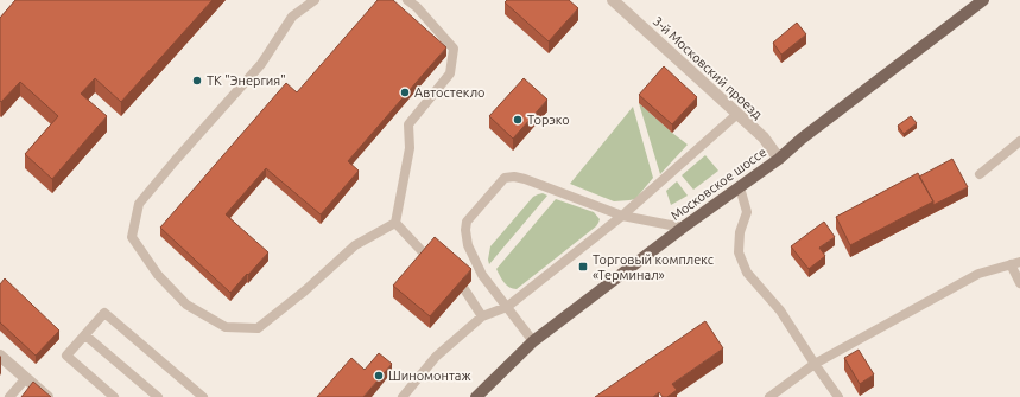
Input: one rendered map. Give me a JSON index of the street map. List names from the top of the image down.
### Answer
{
  "streets": {
    "main road": ["Московское шоссе"],
    "street": ["3-й Московский проезд"]
  },
  "crossings": [
    ["3-й Московский проезд", "Московское шоссе"]
  ],
  "places": {
    "other": [
      "ТК \"Энергия\"",
      "Автостекло",
      "Торэко",
      "Шиномонтаж"
    ],
    "transit": ["Торговый комплекс «Терминал»"]
  }
}
